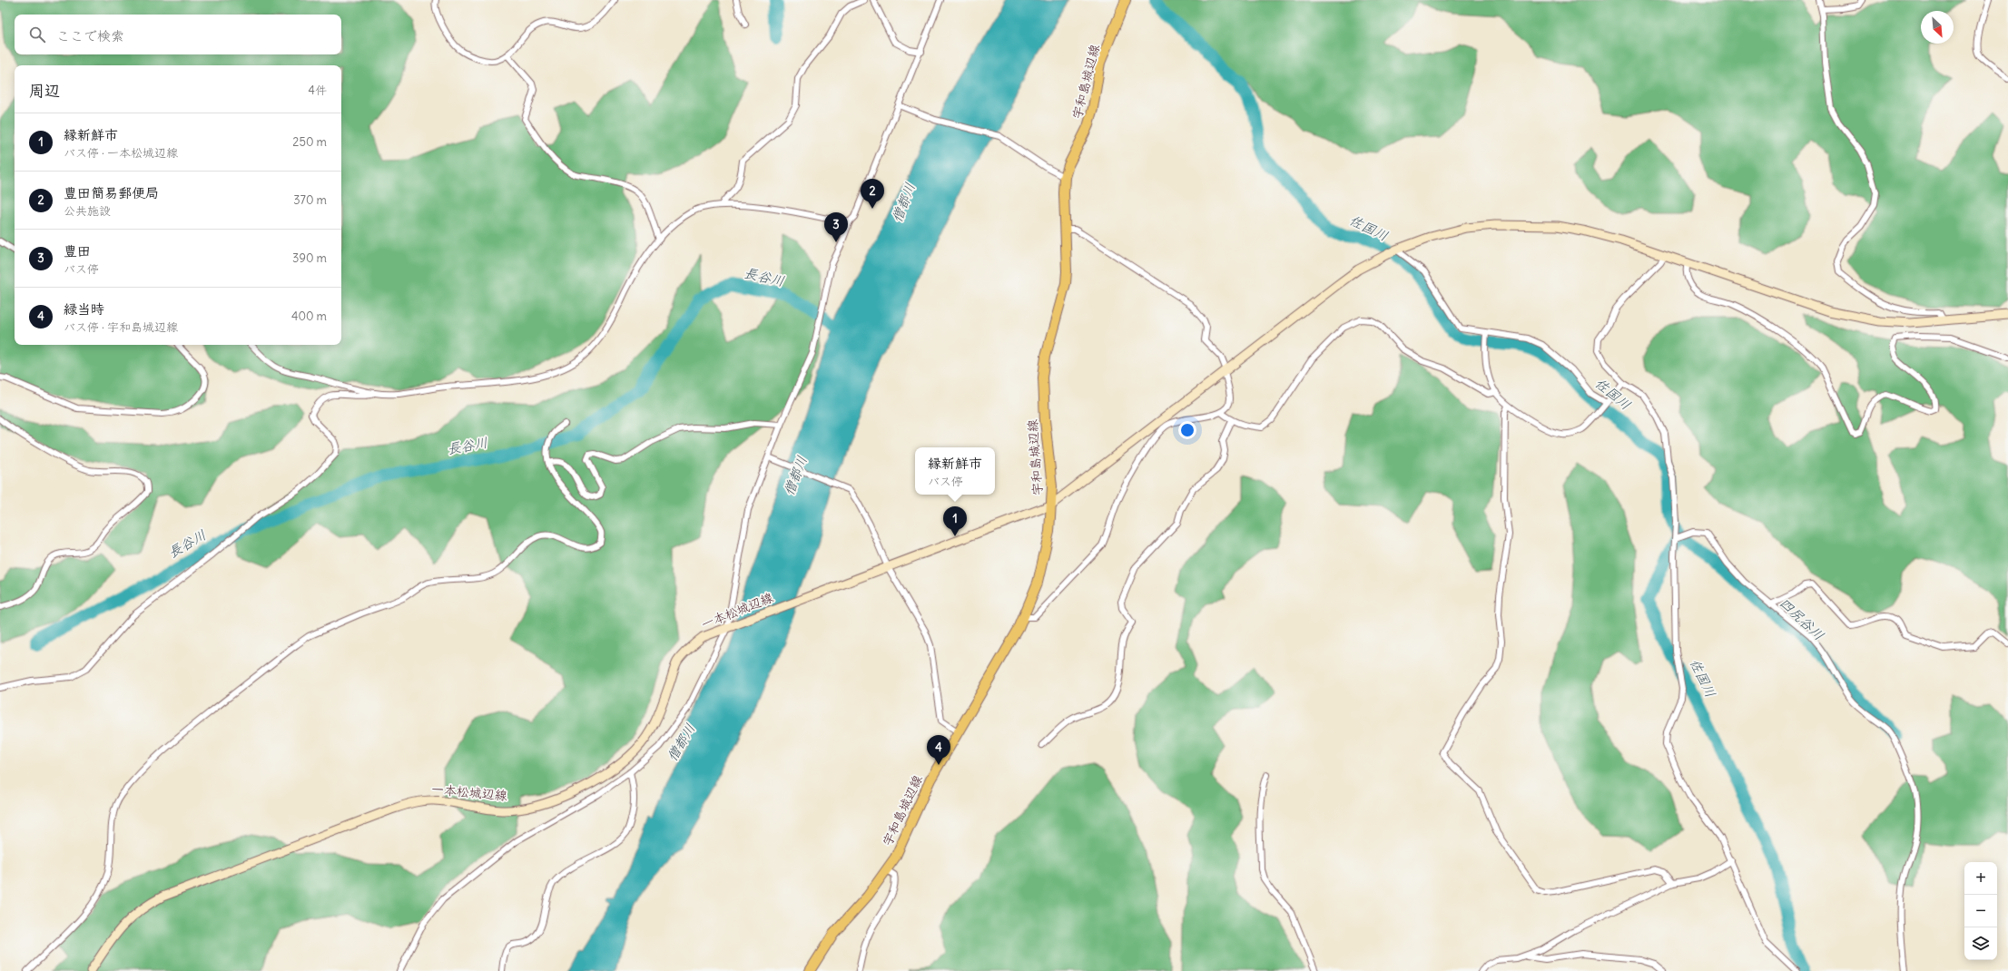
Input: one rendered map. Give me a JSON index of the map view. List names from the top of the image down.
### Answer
{
  "streets": {
    "main road": ["宇和島城辺線", "一本松城辺線"]
  },
  "crossings": [
    ["宇和島城辺線", "一本松城辺線"]
  ],
  "water": [
    "僧都川",
    "佐国川",
    "長谷川",
    "四尻谷川"
  ],
  "north": "bottom right",
  "page": {
    "search": "ここで検索",
    "heading": ["周辺", "4件"],
    "list": [
      {
        "mark": "1",
        "name": "縁新鮮市",
        "note": "バス停 · 一本松城辺線",
        "value": "250 m"
      },
      {
        "mark": "2",
        "name": "豊田簡易郵便局",
        "note": "公共施設",
        "value": "370 m"
      },
      {
        "mark": "3",
        "name": "豊田",
        "note": "バス停",
        "value": "390 m"
      },
      {
        "mark": "4",
        "name": "緑当時",
        "note": "バス停 · 宇和島城辺線",
        "value": "400 m"
      }
    ],
    "pins": [
      "2",
      "3",
      "1",
      "4"
    ],
    "popup": ["縁新鮮市", "バス停"],
    "map_buttons": ["+", "−"]
  }
}
